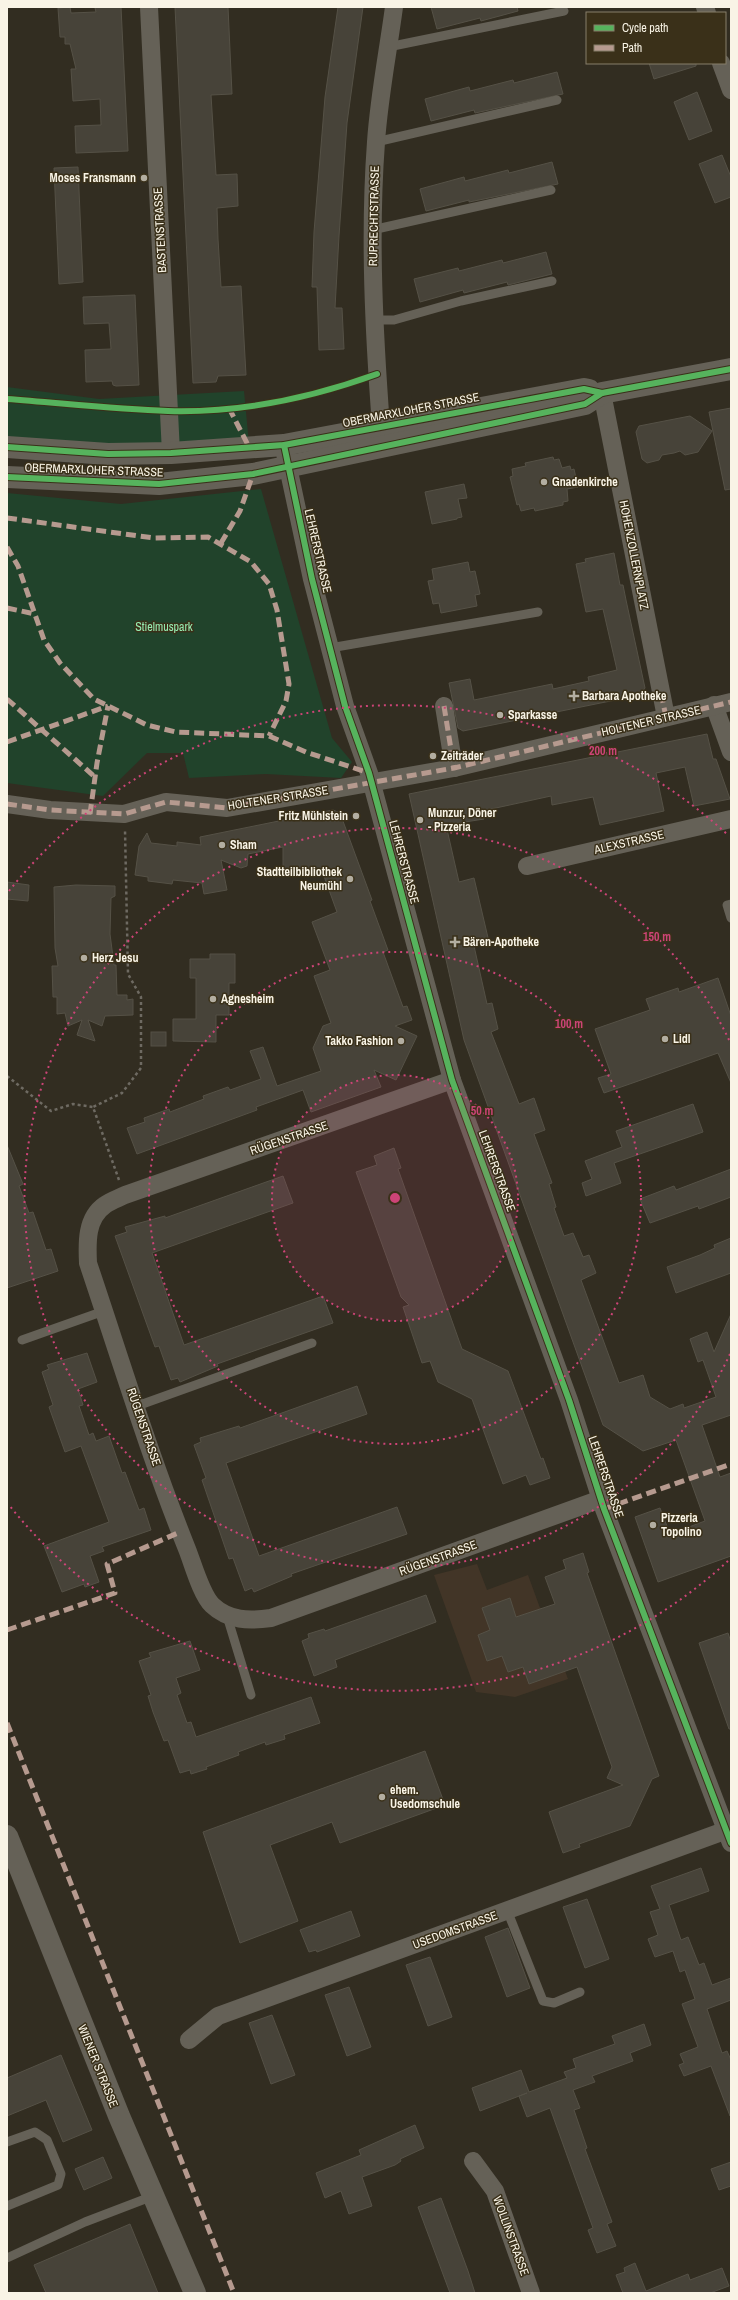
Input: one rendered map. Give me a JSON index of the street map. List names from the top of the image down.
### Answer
{
  "streets": {
    "street": [
      "RUPRECHTSTRASSE",
      "BASTENSTRASSE",
      "OBERMARXLOHER STRASSE",
      "LEHRERSTRASSE",
      "HOHENZOLLERNPLATZ",
      "HOLTENER STRASSE",
      "ALEXSTRASSE",
      "RÜGENSTRASSE",
      "USEDOMSTRASSE",
      "WIENER STRASSE",
      "WOLLINSTRASSE"
    ]
  },
  "crossings": [
    ["RUPRECHTSTRASSE", "OBERMARXLOHER STRASSE"],
    ["BASTENSTRASSE", "OBERMARXLOHER STRASSE"],
    ["OBERMARXLOHER STRASSE", "LEHRERSTRASSE"],
    ["OBERMARXLOHER STRASSE", "HOHENZOLLERNPLATZ"],
    ["LEHRERSTRASSE", "HOLTENER STRASSE"],
    ["LEHRERSTRASSE", "RÜGENSTRASSE"],
    ["LEHRERSTRASSE", "USEDOMSTRASSE"],
    ["HOHENZOLLERNPLATZ", "HOLTENER STRASSE"]
  ],
  "parks": ["Stielmuspark"],
  "places": {
    "other": [
      "Moses Fransmann",
      "Gnadenkirche",
      "Sparkasse",
      "Zeiträder",
      "Fritz Mühlstein",
      "Munzur, Döner - Pizzeria",
      "Sham",
      "Stadtteilbibliothek Neumühl",
      "Herz Jesu",
      "Agnesheim",
      "Lidl",
      "Takko Fashion",
      "Pizzeria Topolino",
      "ehem. Usedomschule"
    ],
    "health": ["Barbara Apotheke", "Bären-Apotheke"]
  },
  "legend": ["Cycle path", "Path"],
  "rings": [
    "200 m",
    "150 m",
    "100 m",
    "50 m"
  ]
}
